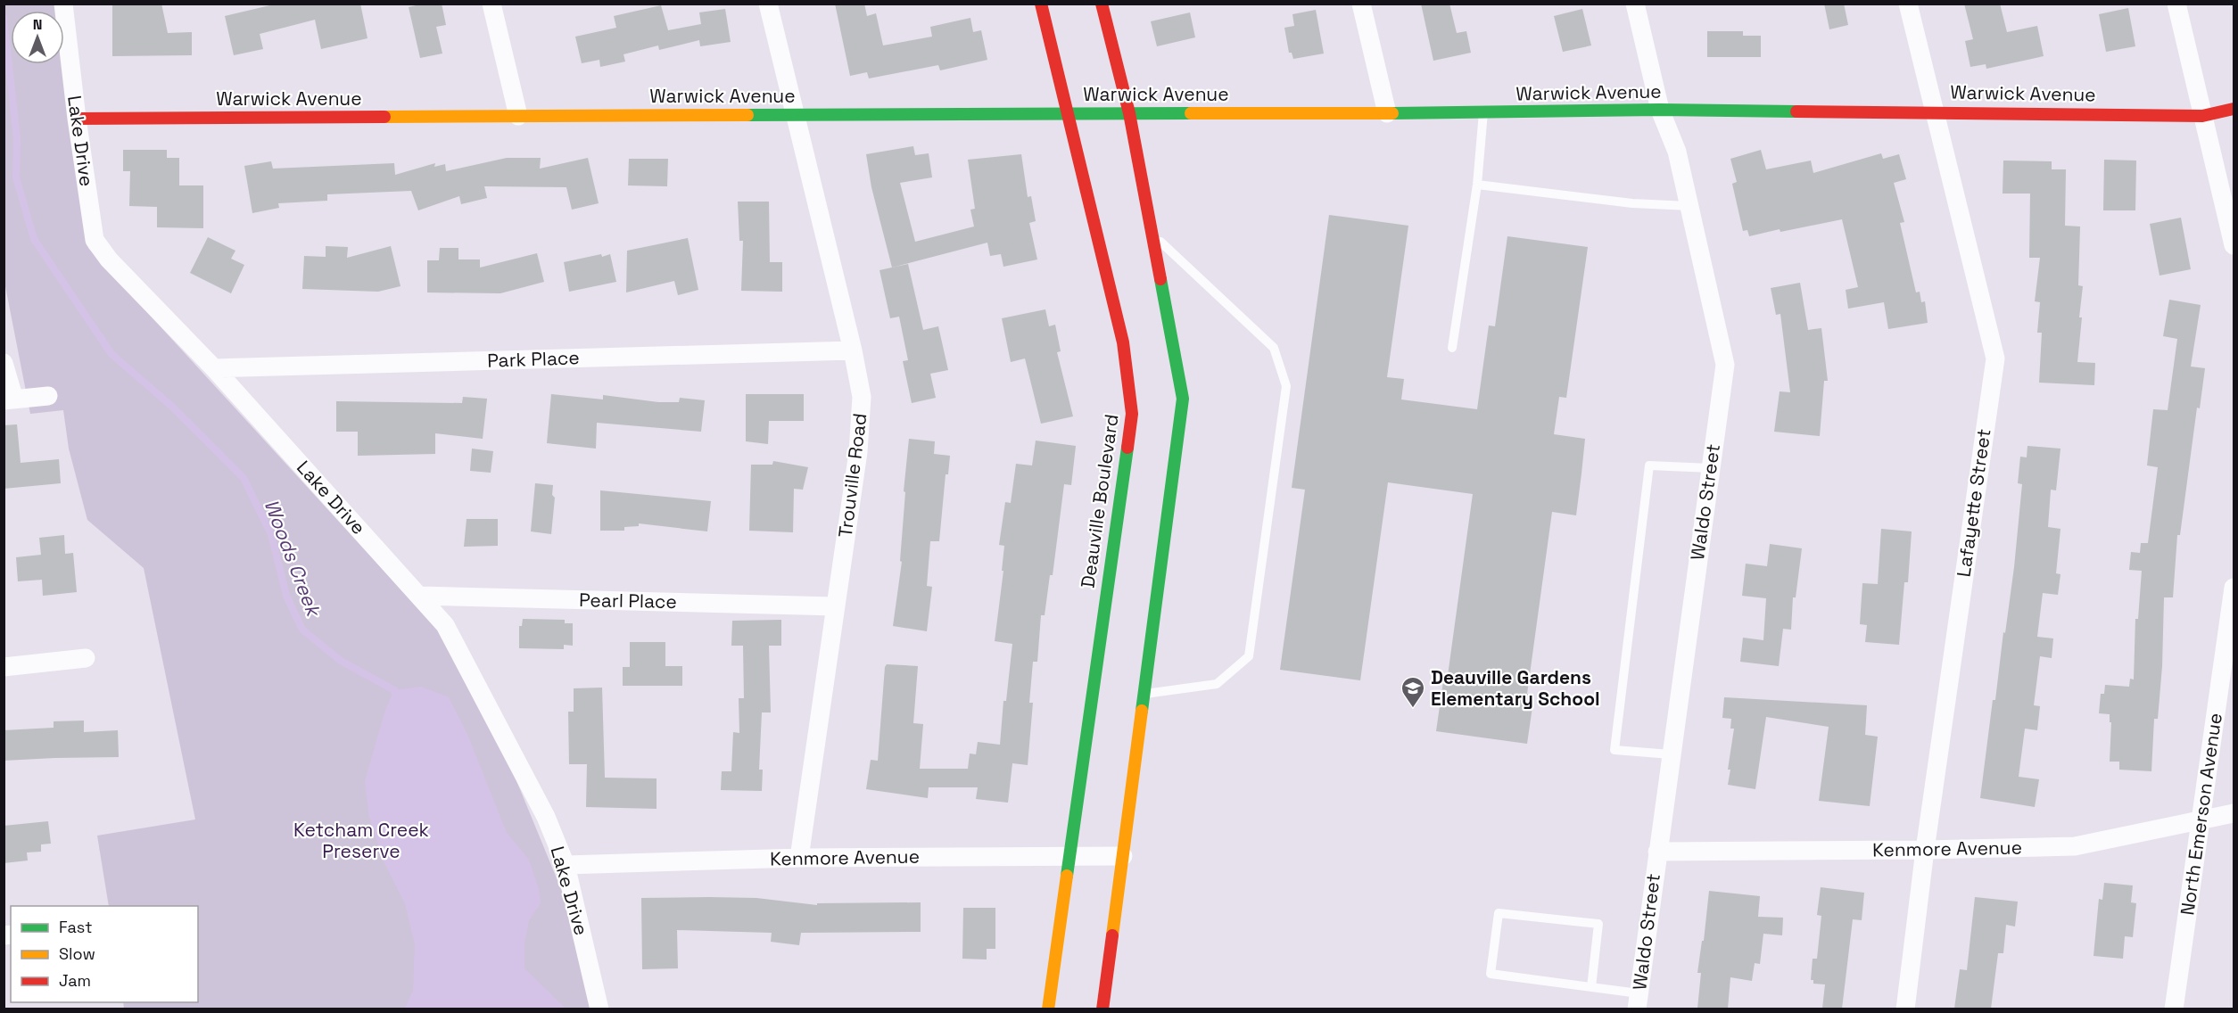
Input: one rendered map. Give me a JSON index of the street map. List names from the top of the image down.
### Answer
{
  "streets": {
    "street": [
      "Warwick Avenue",
      "Lake Drive",
      "Park Place",
      "Trouville Road",
      "Deauville Boulevard",
      "Waldo Street",
      "Lafayette Street",
      "Pearl Place",
      "North Emerson Avenue",
      "Kenmore Avenue"
    ]
  },
  "crossings": [
    ["Warwick Avenue", "Lake Drive"],
    ["Warwick Avenue", "Trouville Road"],
    ["Warwick Avenue", "Deauville Boulevard"],
    ["Warwick Avenue", "Waldo Street"],
    ["Warwick Avenue", "Lafayette Street"],
    ["Lake Drive", "Park Place"],
    ["Lake Drive", "Pearl Place"],
    ["Lake Drive", "Kenmore Avenue"],
    ["Park Place", "Trouville Road"],
    ["Trouville Road", "Pearl Place"],
    ["Trouville Road", "Kenmore Avenue"],
    ["Deauville Boulevard", "Kenmore Avenue"],
    ["Waldo Street", "Kenmore Avenue"],
    ["Lafayette Street", "Kenmore Avenue"],
    ["North Emerson Avenue", "Kenmore Avenue"]
  ],
  "water": ["Woods Creek"],
  "parks": ["Ketcham Creek Preserve"],
  "places": {
    "school or university": ["Deauville Gardens Elementary School"]
  },
  "legend": ["Fast", "Slow", "Jam"],
  "north": "top"
}
